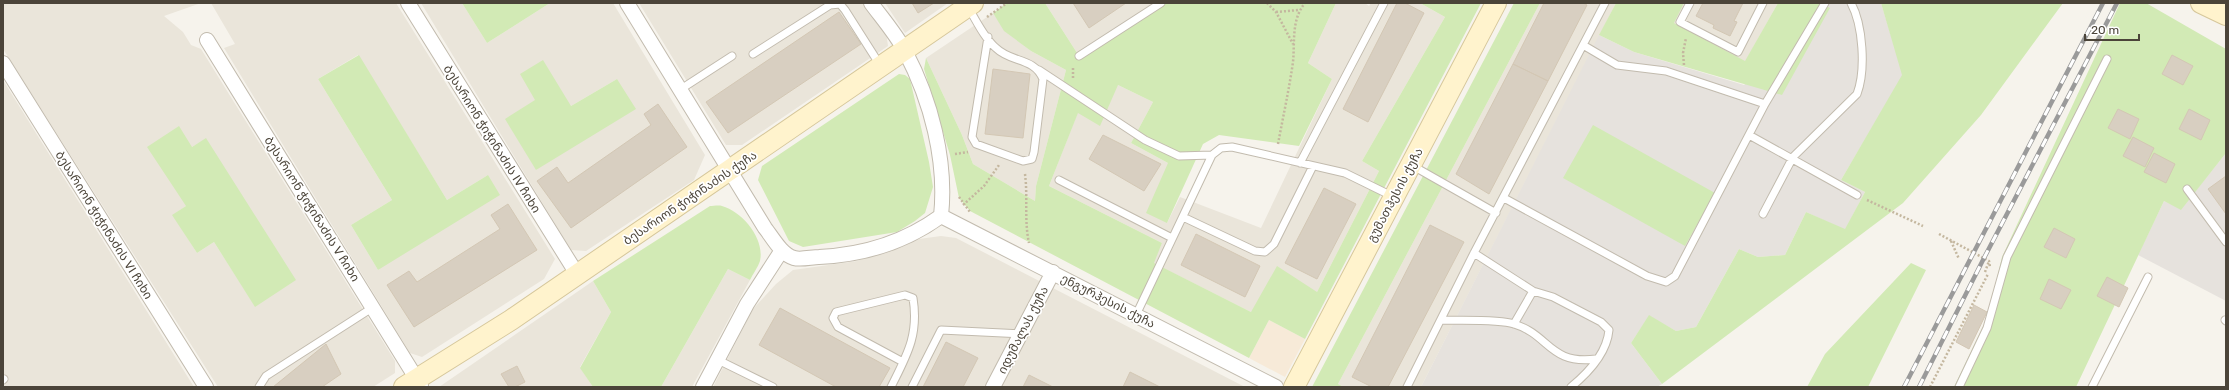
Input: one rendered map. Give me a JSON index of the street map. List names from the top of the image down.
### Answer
{
  "streets": {
    "street": [
      "ბესარიონ ჭიჭინაძის IV ჩიხი",
      "გუმათჰესის ქუჩა",
      "ბესარიონ ჭიჭინაძის ქუჩა",
      "ბესარიონ ჭიჭინაძის V ჩიხი",
      "ბესარიონ ჭიჭინაძის VI ჩიხი",
      "ენგურჰესის ქუჩა",
      "იდუმალას ქუჩა"
    ]
  },
  "crossings": [
    ["ბესარიონ ჭიჭინაძის IV ჩიხი", "ბესარიონ ჭიჭინაძის ქუჩა"],
    ["ბესარიონ ჭიჭინაძის ქუჩა", "ბესარიონ ჭიჭინაძის V ჩიხი"],
    ["ენგურჰესის ქუჩა", "იდუმალას ქუჩა"]
  ],
  "scale_bar": "20 m"
}
